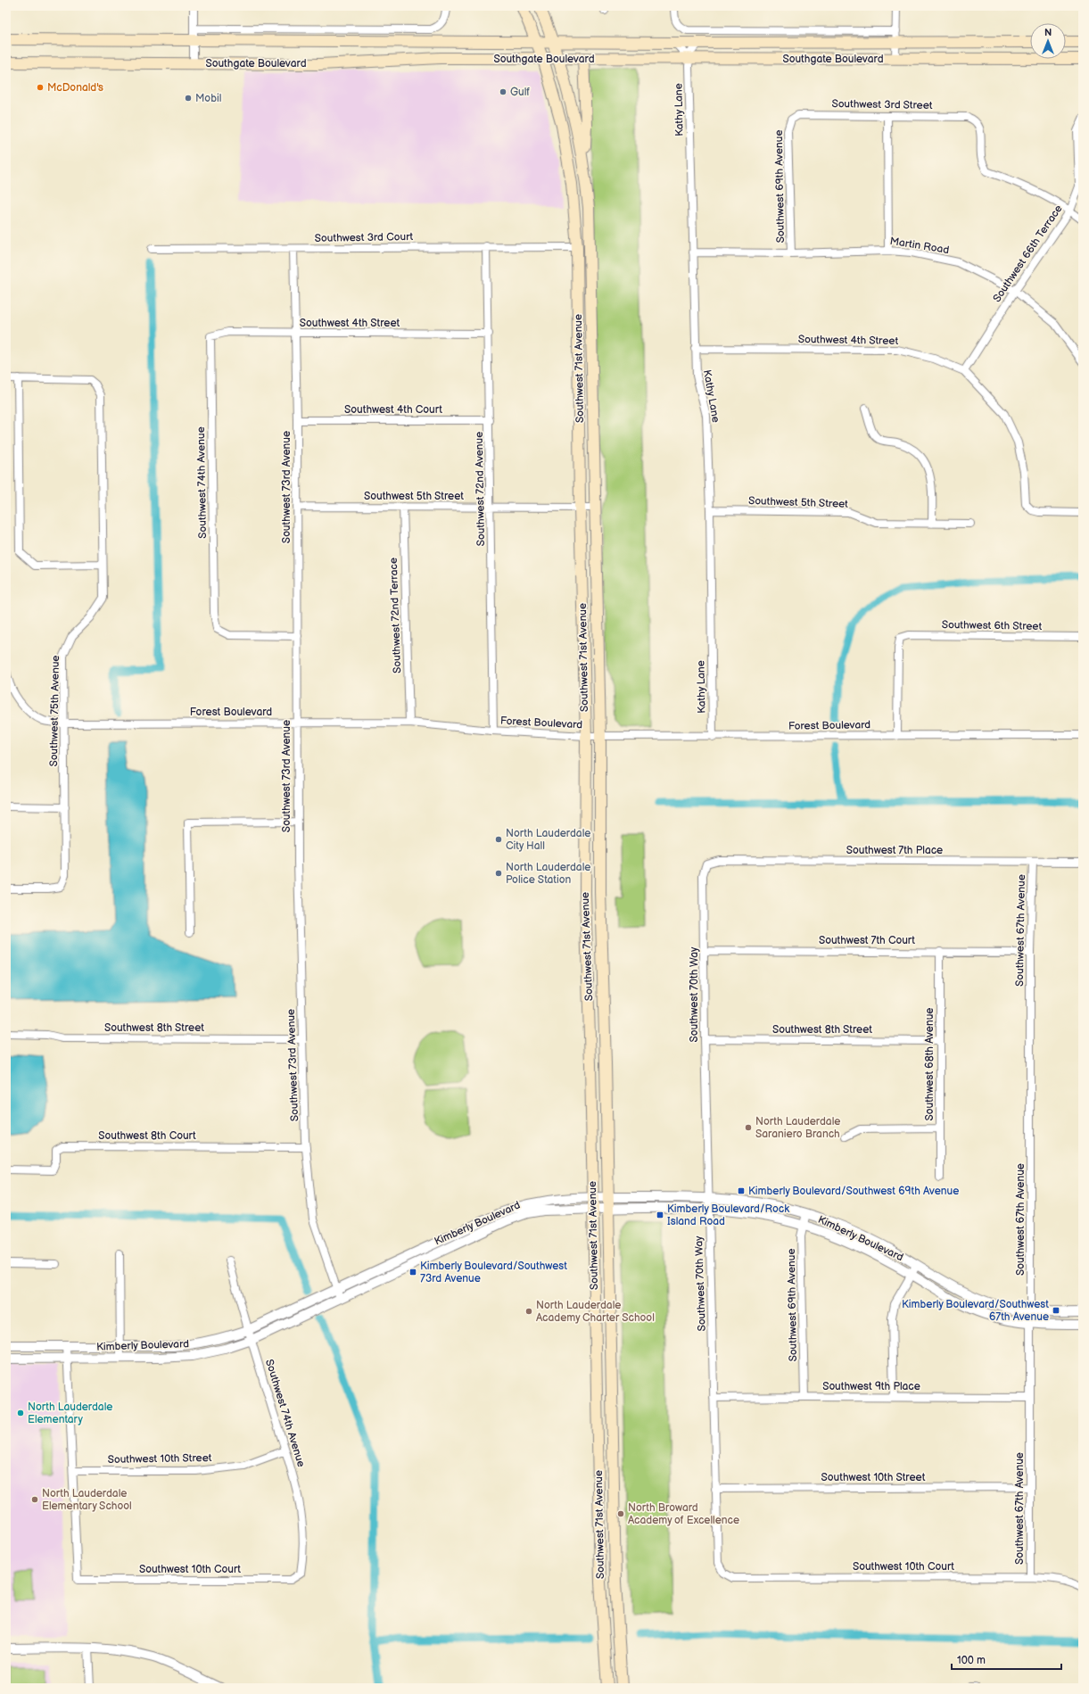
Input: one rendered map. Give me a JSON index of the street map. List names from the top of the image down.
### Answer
{
  "streets": {
    "main road": ["Southgate Boulevard", "Southwest 71st Avenue"],
    "street": [
      "Southwest 3rd Street",
      "Kathy Lane",
      "Southwest 69th Avenue",
      "Southwest 3rd Court",
      "Martin Road",
      "Southwest 66th Terrace",
      "Southwest 4th Street",
      "Southwest 4th Court",
      "Southwest 74th Avenue",
      "Southwest 73rd Avenue",
      "Southwest 72nd Avenue",
      "Southwest 5th Street",
      "Southwest 72nd Terrace",
      "Southwest 6th Street",
      "Southwest 75th Avenue",
      "Forest Boulevard",
      "Southwest 7th Place",
      "Southwest 67th Avenue",
      "Southwest 7th Court",
      "Southwest 70th Way",
      "Southwest 8th Street",
      "Southwest 68th Avenue",
      "Southwest 8th Court",
      "Kimberly Boulevard",
      "Southwest 9th Place",
      "Southwest 10th Street",
      "Southwest 10th Court"
    ]
  },
  "crossings": [
    ["Southgate Boulevard", "Kathy Lane"],
    ["Southgate Boulevard", "Southwest 71st Avenue"],
    ["Southwest 3rd Street", "Southwest 69th Avenue"],
    ["Southwest 3rd Street", "Southwest 66th Terrace"],
    ["Kathy Lane", "Martin Road"],
    ["Kathy Lane", "Southwest 4th Street"],
    ["Kathy Lane", "Southwest 5th Street"],
    ["Kathy Lane", "Forest Boulevard"],
    ["Southwest 69th Avenue", "Martin Road"],
    ["Southwest 69th Avenue", "Kimberly Boulevard"],
    ["Southwest 69th Avenue", "Southwest 9th Place"],
    ["Southwest 3rd Court", "Southwest 71st Avenue"],
    ["Southwest 3rd Court", "Southwest 73rd Avenue"],
    ["Southwest 3rd Court", "Southwest 72nd Avenue"],
    ["Martin Road", "Southwest 66th Terrace"],
    ["Southwest 66th Terrace", "Southwest 4th Street"],
    ["Southwest 4th Street", "Southwest 74th Avenue"],
    ["Southwest 4th Street", "Southwest 73rd Avenue"],
    ["Southwest 4th Street", "Southwest 72nd Avenue"],
    ["Southwest 71st Avenue", "Southwest 5th Street"],
    ["Southwest 71st Avenue", "Forest Boulevard"],
    ["Southwest 71st Avenue", "Kimberly Boulevard"],
    ["Southwest 4th Court", "Southwest 73rd Avenue"],
    ["Southwest 4th Court", "Southwest 72nd Avenue"],
    ["Southwest 74th Avenue", "Southwest 73rd Avenue"],
    ["Southwest 74th Avenue", "Kimberly Boulevard"],
    ["Southwest 74th Avenue", "Southwest 10th Street"],
    ["Southwest 74th Avenue", "Southwest 10th Court"],
    ["Southwest 73rd Avenue", "Southwest 5th Street"],
    ["Southwest 73rd Avenue", "Forest Boulevard"],
    ["Southwest 73rd Avenue", "Southwest 8th Street"],
    ["Southwest 73rd Avenue", "Southwest 8th Court"],
    ["Southwest 73rd Avenue", "Kimberly Boulevard"],
    ["Southwest 72nd Avenue", "Southwest 5th Street"],
    ["Southwest 72nd Avenue", "Forest Boulevard"],
    ["Southwest 5th Street", "Southwest 72nd Terrace"],
    ["Southwest 72nd Terrace", "Forest Boulevard"],
    ["Southwest 6th Street", "Forest Boulevard"],
    ["Southwest 75th Avenue", "Forest Boulevard"],
    ["Southwest 7th Place", "Southwest 67th Avenue"],
    ["Southwest 7th Place", "Southwest 70th Way"],
    ["Southwest 67th Avenue", "Southwest 7th Court"],
    ["Southwest 67th Avenue", "Kimberly Boulevard"],
    ["Southwest 67th Avenue", "Southwest 9th Place"],
    ["Southwest 67th Avenue", "Southwest 10th Street"],
    ["Southwest 67th Avenue", "Southwest 10th Court"],
    ["Southwest 7th Court", "Southwest 70th Way"],
    ["Southwest 7th Court", "Southwest 68th Avenue"],
    ["Southwest 70th Way", "Southwest 8th Street"],
    ["Southwest 70th Way", "Kimberly Boulevard"],
    ["Southwest 70th Way", "Southwest 9th Place"],
    ["Southwest 70th Way", "Southwest 10th Street"],
    ["Southwest 70th Way", "Southwest 10th Court"],
    ["Southwest 8th Street", "Southwest 68th Avenue"],
    ["Southwest 10th Street", "Southwest 10th Court"]
  ],
  "places": {
    "other": [
      "McDonald's",
      "Gulf",
      "Mobil",
      "North Lauderdale City Hall",
      "North Lauderdale Police Station",
      "North Lauderdale Saraniero Branch",
      "North Lauderdale Academy Charter School",
      "North Lauderdale Elementary",
      "North Lauderdale Elementary School",
      "North Broward Academy of Excellence"
    ],
    "transit": [
      "Kimberly Boulevard/Southwest 69th Avenue",
      "Kimberly Boulevard/Rock Island Road",
      "Kimberly Boulevard/Southwest 73rd Avenue",
      "Kimberly Boulevard/Southwest 67th Avenue"
    ]
  },
  "scale_bar": "100 m",
  "north": "top"
}
